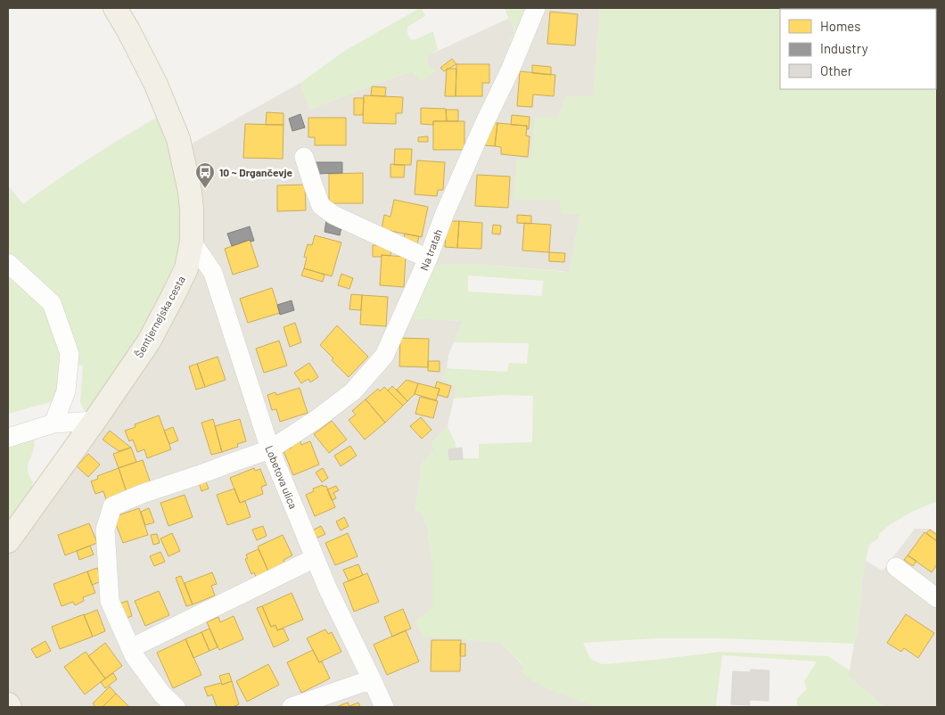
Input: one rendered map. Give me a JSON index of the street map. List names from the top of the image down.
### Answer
{
  "streets": {
    "main road": ["Šentjernejska cesta"],
    "street": ["Na tratah", "Lobetova ulica"]
  },
  "crossings": [
    ["Na tratah", "Lobetova ulica"],
    ["Šentjernejska cesta", "Lobetova ulica"]
  ],
  "places": {
    "bus stop": ["10 ~ Drgančevje"]
  },
  "legend": ["Homes", "Industry", "Other"]
}
